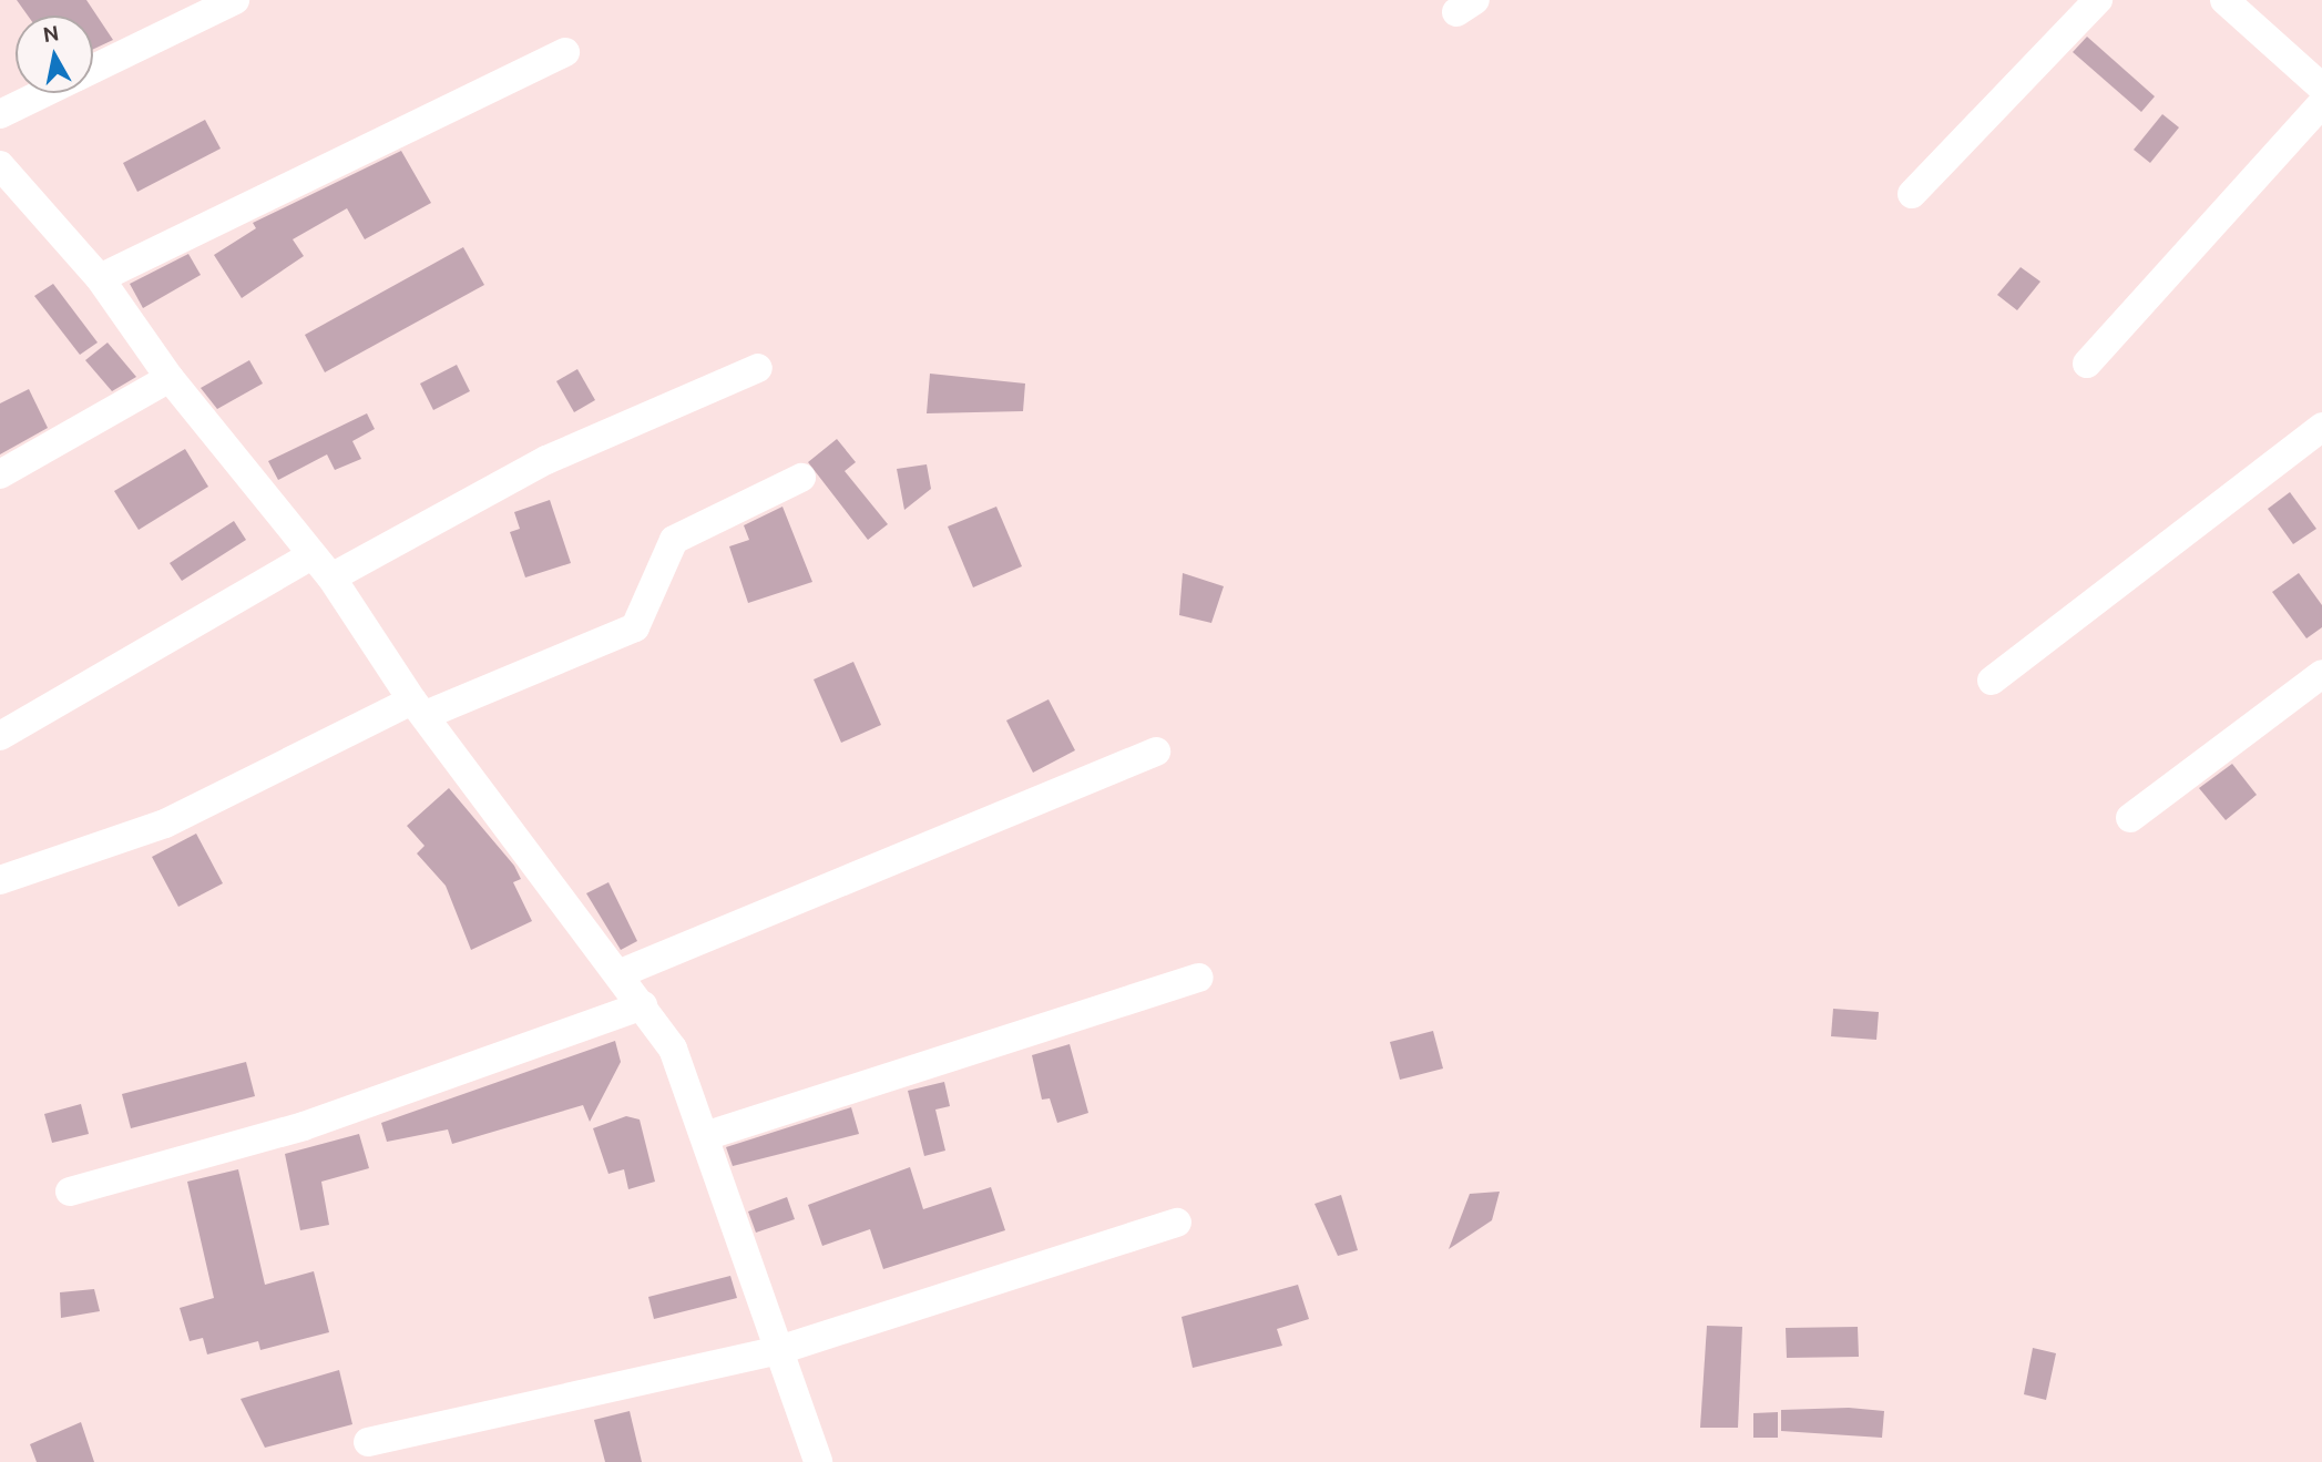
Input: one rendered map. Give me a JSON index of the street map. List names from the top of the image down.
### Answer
{
  "north": "top"
}
